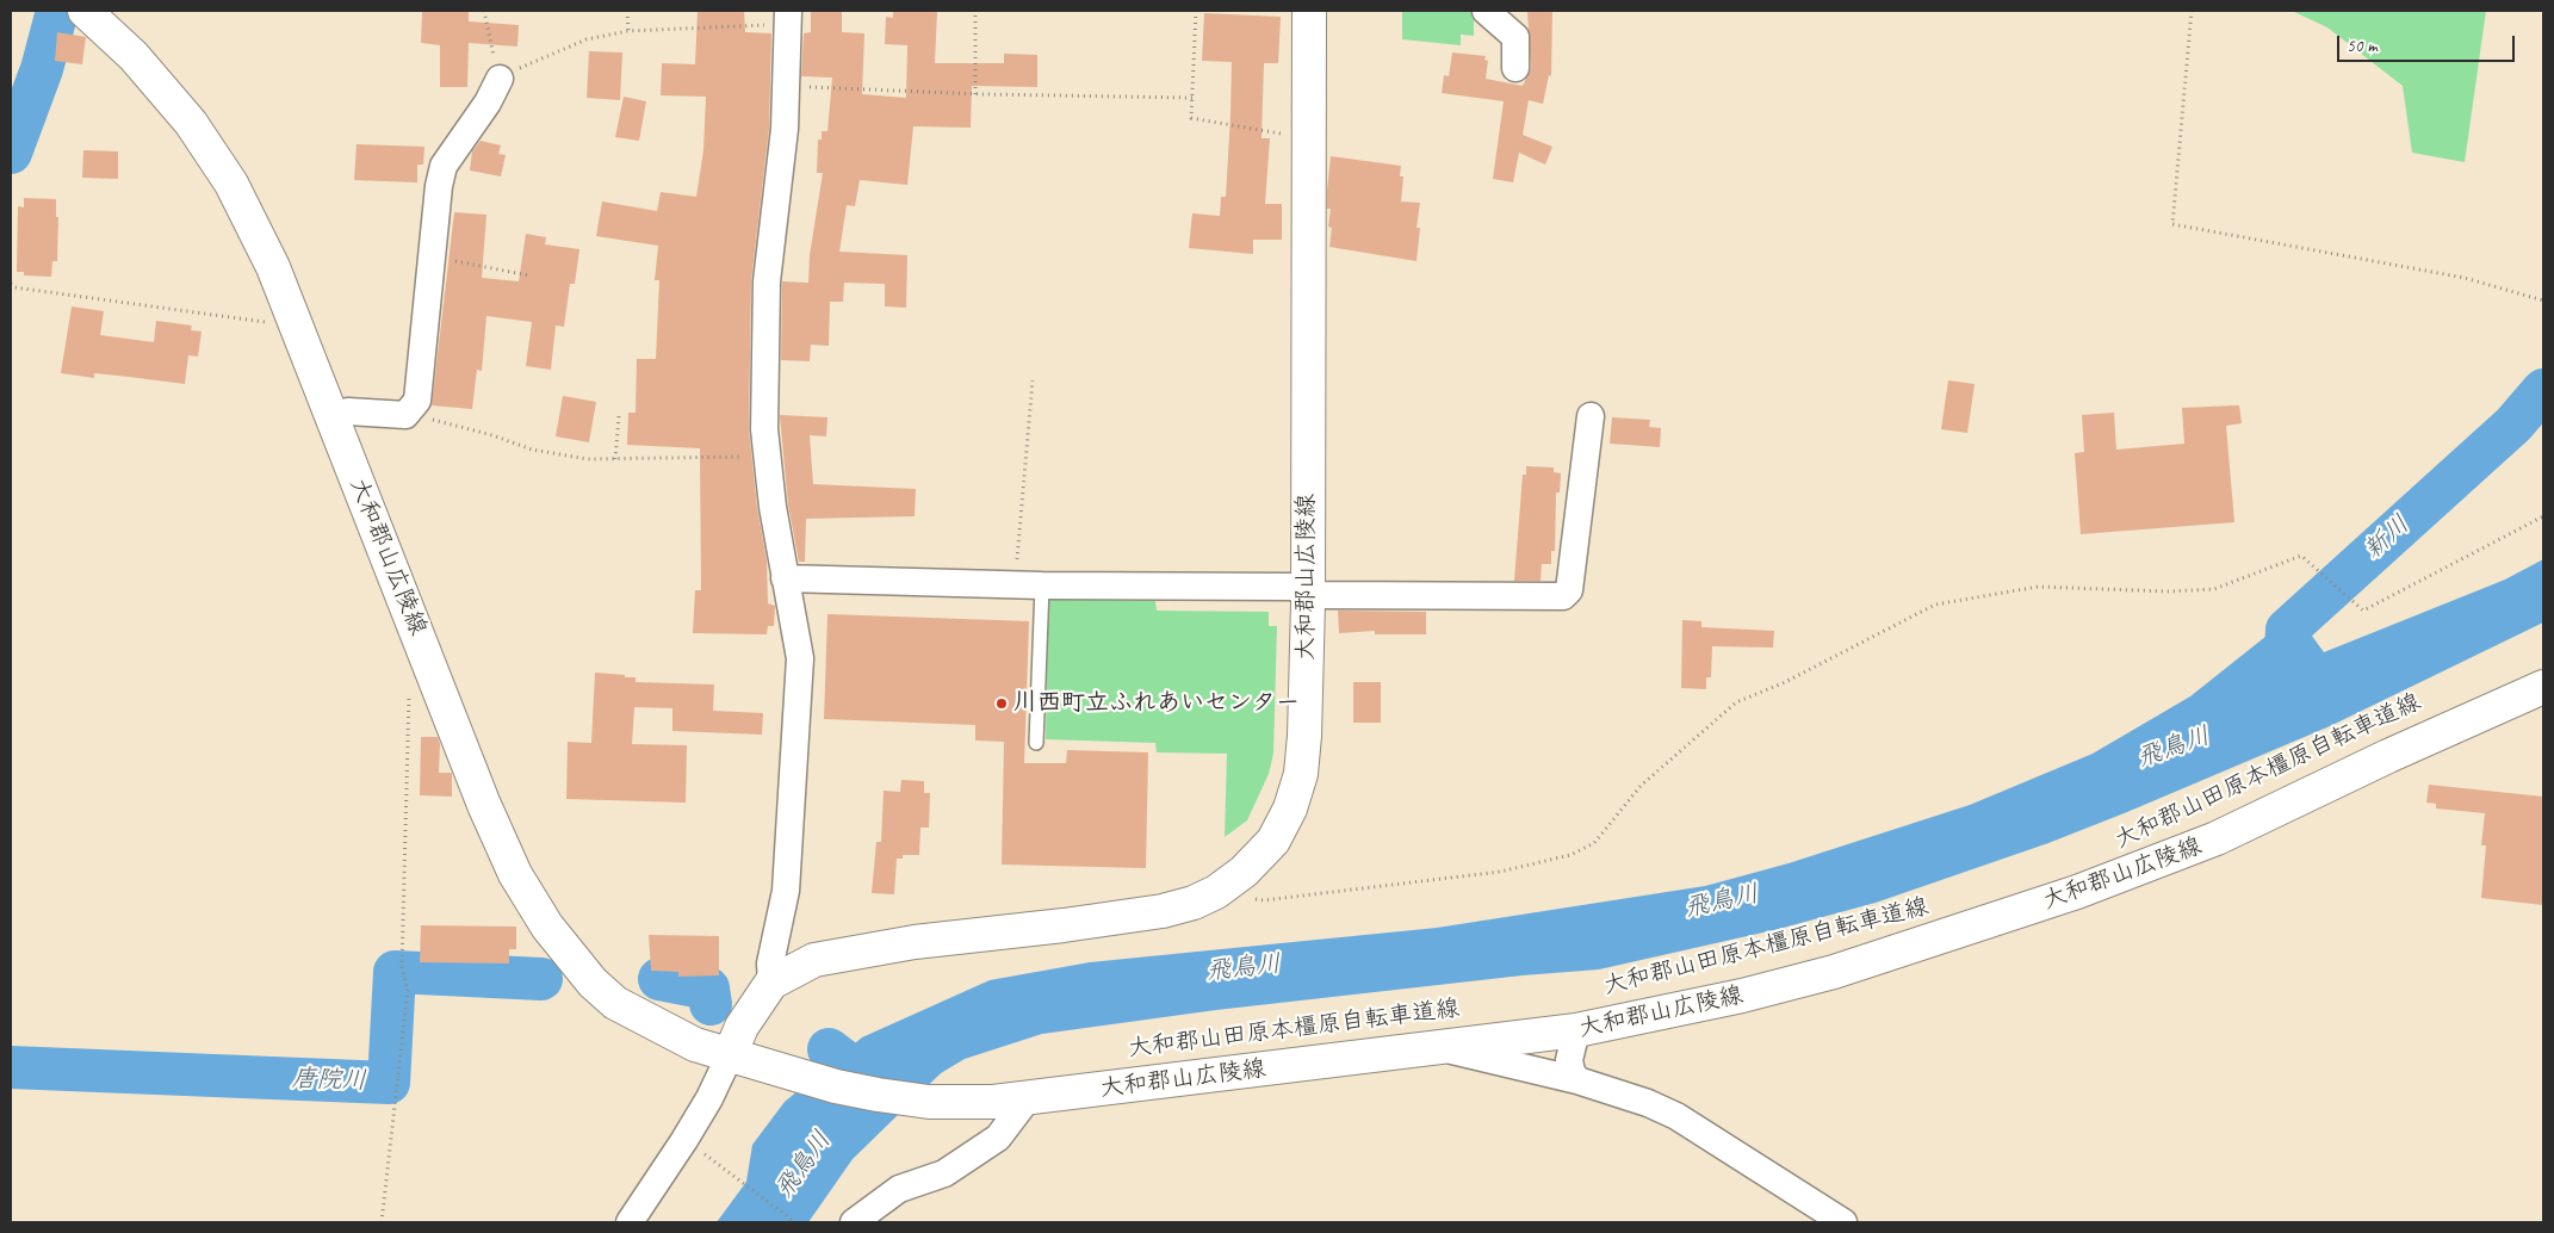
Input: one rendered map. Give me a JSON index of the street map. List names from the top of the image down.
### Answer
{
  "streets": {
    "main road": ["大和郡山広陵線"]
  },
  "water": ["新川", "飛鳥川", "唐院川"],
  "places": ["川西町立ふれあいセンター"],
  "scale_bar": "50 m"
}
